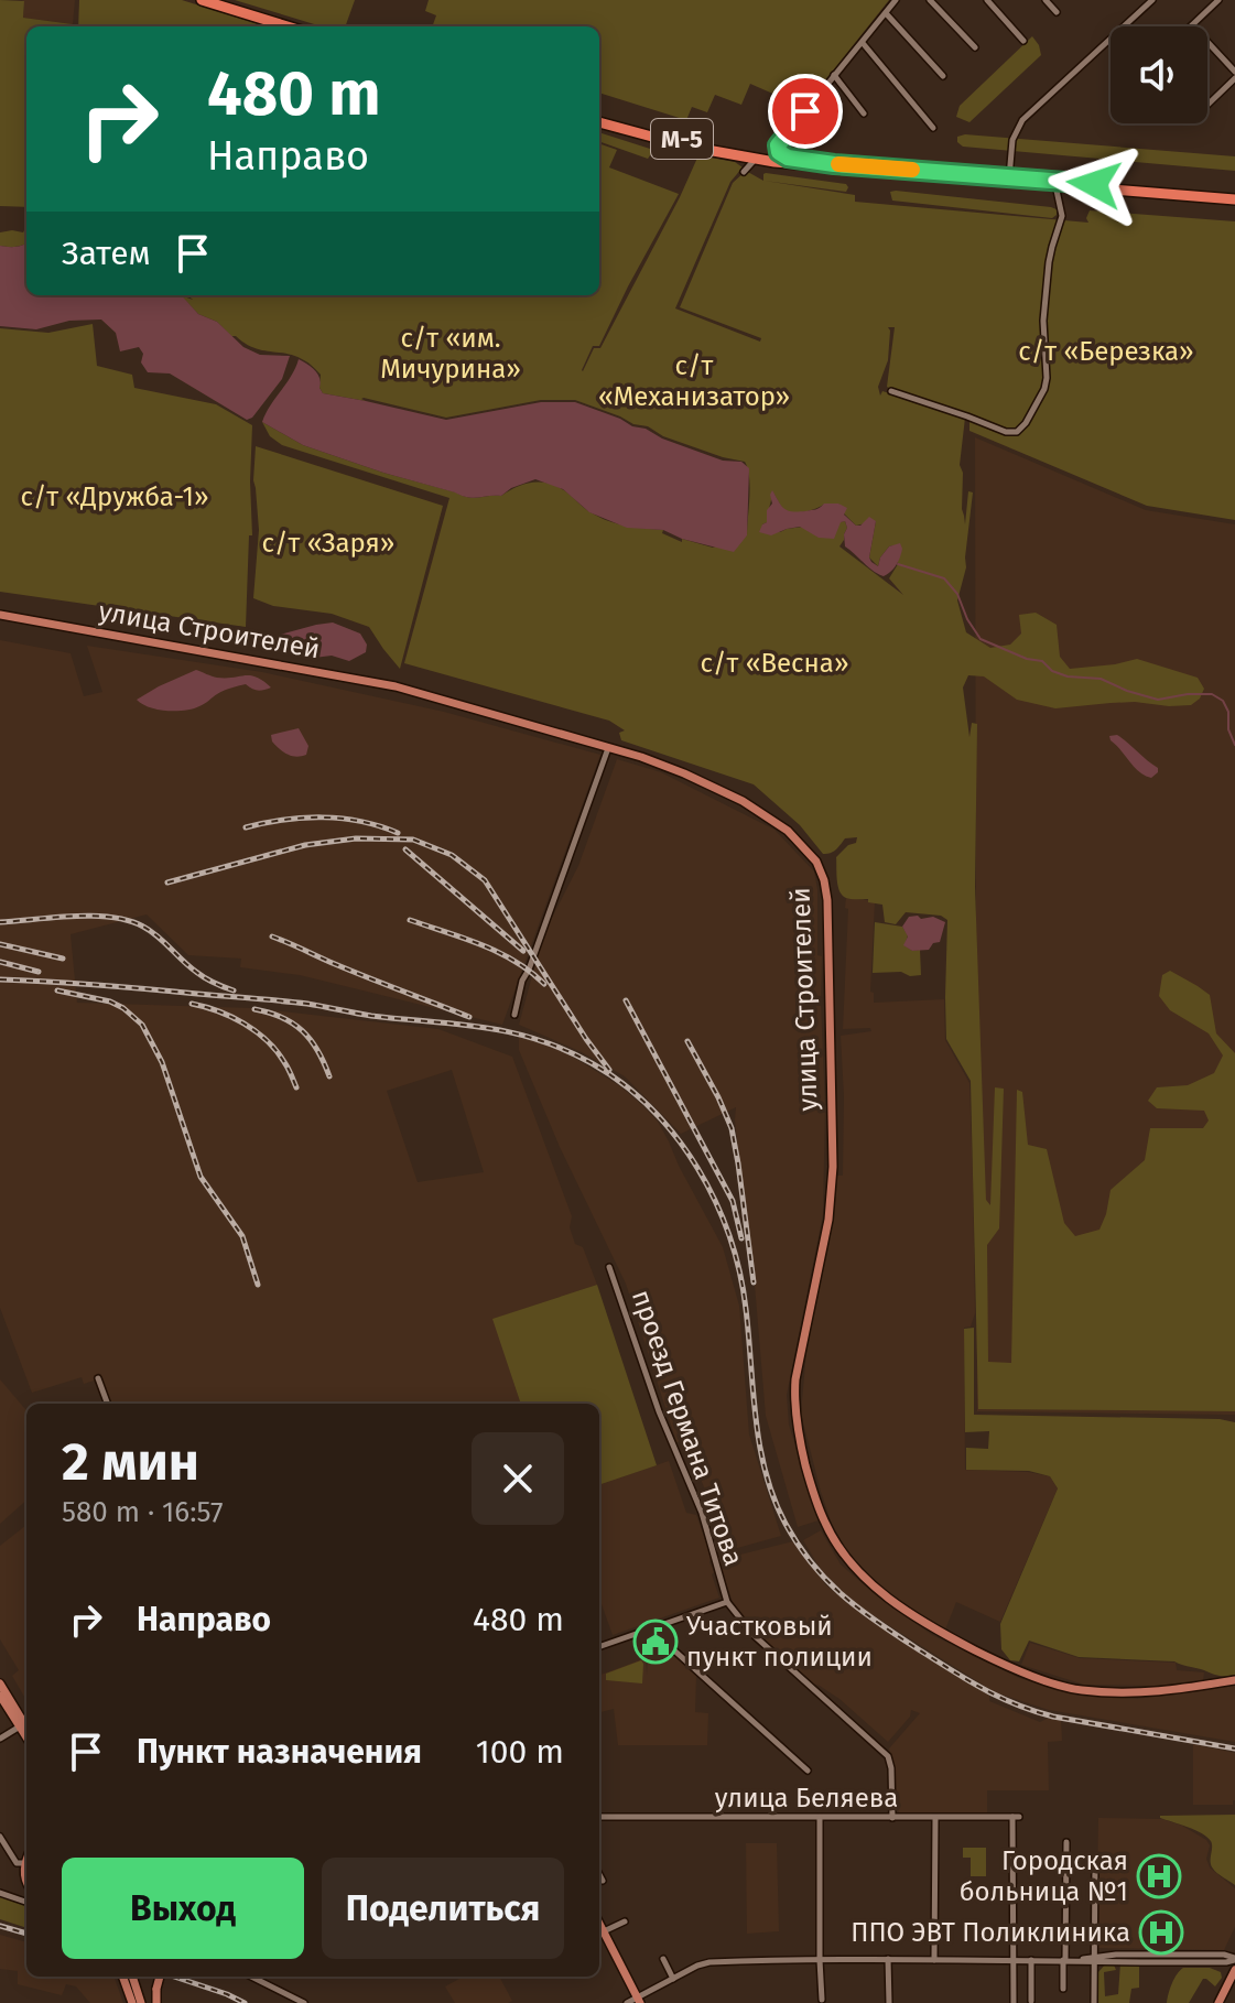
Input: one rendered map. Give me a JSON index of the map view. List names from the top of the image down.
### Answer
{
  "streets": {
    "highway": ["М-5"],
    "main road": ["улица Строителей"],
    "street": ["проезд Германа Титова", "улица Беляева"]
  },
  "parks": [
    "с/т «им. Мичурина»",
    "с/т «Березка»",
    "с/т «Механизатор»",
    "с/т «Дружба-1»",
    "с/т «Заря»",
    "с/т «Весна»"
  ],
  "places": {
    "public building": ["Участковый пункт полиции"],
    "hospital": ["Городская больница №1", "ППО ЭВТ Поликлиника"]
  },
  "page": {
    "turn": ["480 m", "Направо"],
    "then": "Затем",
    "heading": ["2 мин", "580 m · 16:57"],
    "list": [
      {
        "name": "Направо",
        "value": "480 m"
      },
      {
        "name": "Пункт назначения",
        "value": "100 m"
      }
    ],
    "buttons": ["Выход", "Поделиться"]
  }
}
